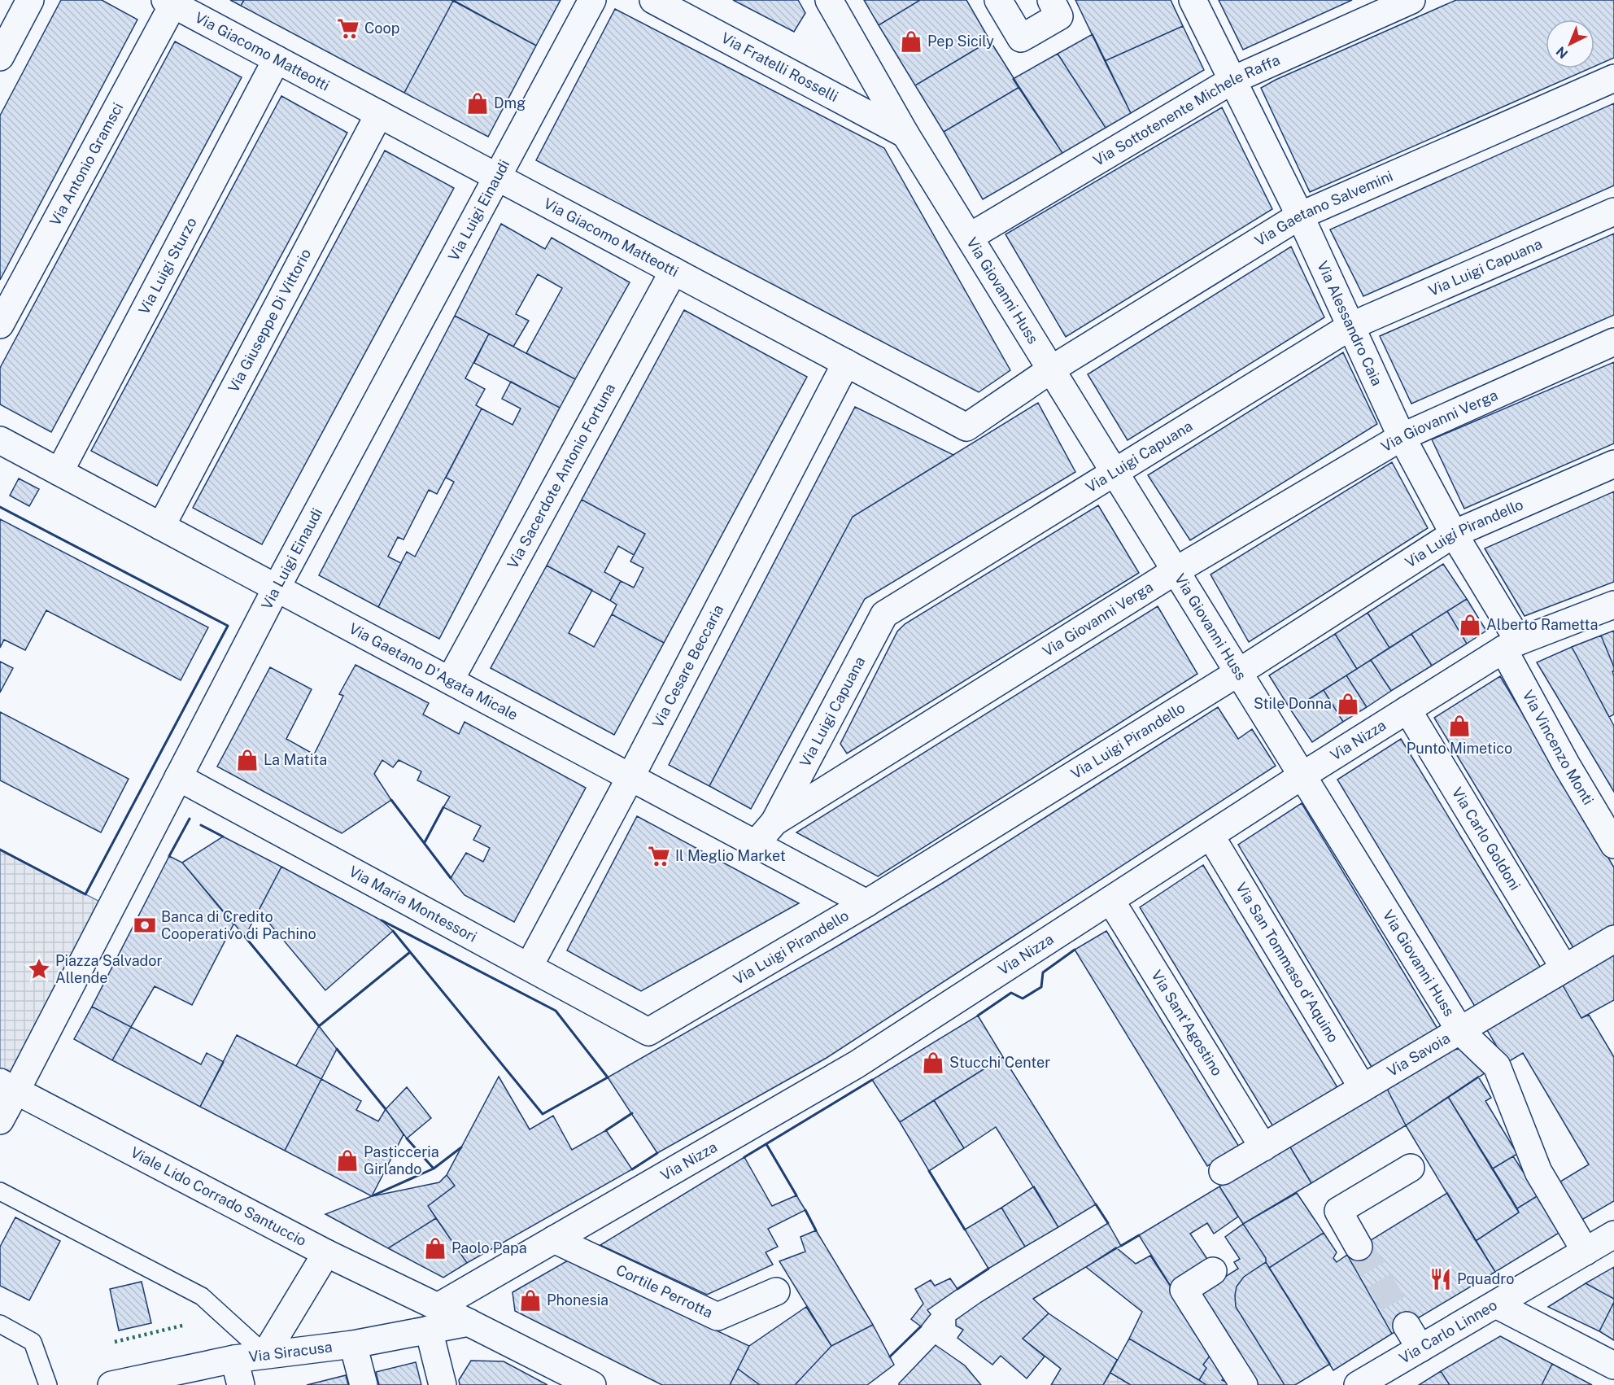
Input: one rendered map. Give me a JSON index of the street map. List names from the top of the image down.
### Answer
{
  "streets": {
    "street": [
      "Via Giacomo Matteotti",
      "Via Fratelli Rosselli",
      "Via Sottotenente Michele Raffa",
      "Via Antonio Gramsci",
      "Via Luigi Einaudi",
      "Via Gaetano Salvemini",
      "Via Luigi Sturzo",
      "Via Luigi Capuana",
      "Via Giovanni Huss",
      "Via Giuseppe Di Vittorio",
      "Via Alessandro Caia",
      "Via Giovanni Verga",
      "Via Sacerdote Antonio Fortuna",
      "Via Luigi Pirandello",
      "Via Cesare Beccaria",
      "Via Gaetano D'Agata Micale",
      "Via Nizza",
      "Via Vincenzo Monti",
      "Via Carlo Goldoni",
      "Via Maria Montessori",
      "Via San Tommaso d'Aquino",
      "Via Sant'Agostino",
      "Via Savoia",
      "Viale Lido Corrado Santuccio",
      "Cortile Perrotta",
      "Via Carlo Linneo",
      "Via Siracusa"
    ]
  },
  "crossings": [
    ["Via Giacomo Matteotti", "Via Antonio Gramsci"],
    ["Via Giacomo Matteotti", "Via Luigi Einaudi"],
    ["Via Giacomo Matteotti", "Via Gaetano Salvemini"],
    ["Via Giacomo Matteotti", "Via Luigi Sturzo"],
    ["Via Giacomo Matteotti", "Via Giovanni Huss"],
    ["Via Giacomo Matteotti", "Via Giuseppe Di Vittorio"],
    ["Via Giacomo Matteotti", "Via Sacerdote Antonio Fortuna"],
    ["Via Giacomo Matteotti", "Via Cesare Beccaria"],
    ["Via Fratelli Rosselli", "Via Giovanni Huss"],
    ["Via Sottotenente Michele Raffa", "Via Giovanni Huss"],
    ["Via Sottotenente Michele Raffa", "Via Alessandro Caia"],
    ["Via Luigi Einaudi", "Via Gaetano D'Agata Micale"],
    ["Via Luigi Einaudi", "Via Maria Montessori"],
    ["Via Luigi Einaudi", "Viale Lido Corrado Santuccio"],
    ["Via Gaetano Salvemini", "Via Giovanni Huss"],
    ["Via Gaetano Salvemini", "Via Alessandro Caia"],
    ["Via Luigi Sturzo", "Via Gaetano D'Agata Micale"],
    ["Via Luigi Capuana", "Via Giovanni Huss"],
    ["Via Luigi Capuana", "Via Alessandro Caia"],
    ["Via Luigi Capuana", "Via Giovanni Verga"],
    ["Via Giovanni Huss", "Via Giovanni Verga"],
    ["Via Giovanni Huss", "Via Luigi Pirandello"],
    ["Via Giovanni Huss", "Via Nizza"],
    ["Via Giovanni Huss", "Via Savoia"],
    ["Via Giovanni Huss", "Via Carlo Linneo"],
    ["Via Giuseppe Di Vittorio", "Via Gaetano D'Agata Micale"],
    ["Via Alessandro Caia", "Via Giovanni Verga"],
    ["Via Alessandro Caia", "Via Luigi Pirandello"],
    ["Via Alessandro Caia", "Via Nizza"],
    ["Via Alessandro Caia", "Via Vincenzo Monti"],
    ["Via Giovanni Verga", "Via Gaetano D'Agata Micale"],
    ["Via Sacerdote Antonio Fortuna", "Via Gaetano D'Agata Micale"],
    ["Via Luigi Pirandello", "Via Gaetano D'Agata Micale"],
    ["Via Luigi Pirandello", "Via Maria Montessori"],
    ["Via Cesare Beccaria", "Via Gaetano D'Agata Micale"],
    ["Via Cesare Beccaria", "Via Maria Montessori"],
    ["Via Nizza", "Via Vincenzo Monti"],
    ["Via Nizza", "Via Carlo Goldoni"],
    ["Via Nizza", "Via San Tommaso d'Aquino"],
    ["Via Nizza", "Via Sant'Agostino"],
    ["Via Nizza", "Viale Lido Corrado Santuccio"],
    ["Via Nizza", "Cortile Perrotta"],
    ["Via Nizza", "Via Siracusa"],
    ["Via Carlo Goldoni", "Via Savoia"],
    ["Via San Tommaso d'Aquino", "Via Savoia"],
    ["Via Sant'Agostino", "Via Savoia"],
    ["Viale Lido Corrado Santuccio", "Via Siracusa"]
  ],
  "places": {
    "supermarket": ["Coop", "Il Meglio Market"],
    "shop": [
      "Pep Sicily",
      "Dmg",
      "Alberto Rametta",
      "Stile Donna",
      "Punto Mimetico",
      "La Matita",
      "Stucchi Center",
      "Pasticceria Girlando",
      "Paolo Papa",
      "Phonesia"
    ],
    "bank": ["Banca di Credito Cooperativo di Pachino"],
    "place": ["Piazza Salvador Allende"],
    "restaurant": ["Pquadro"]
  },
  "north": "bottom left"
}
